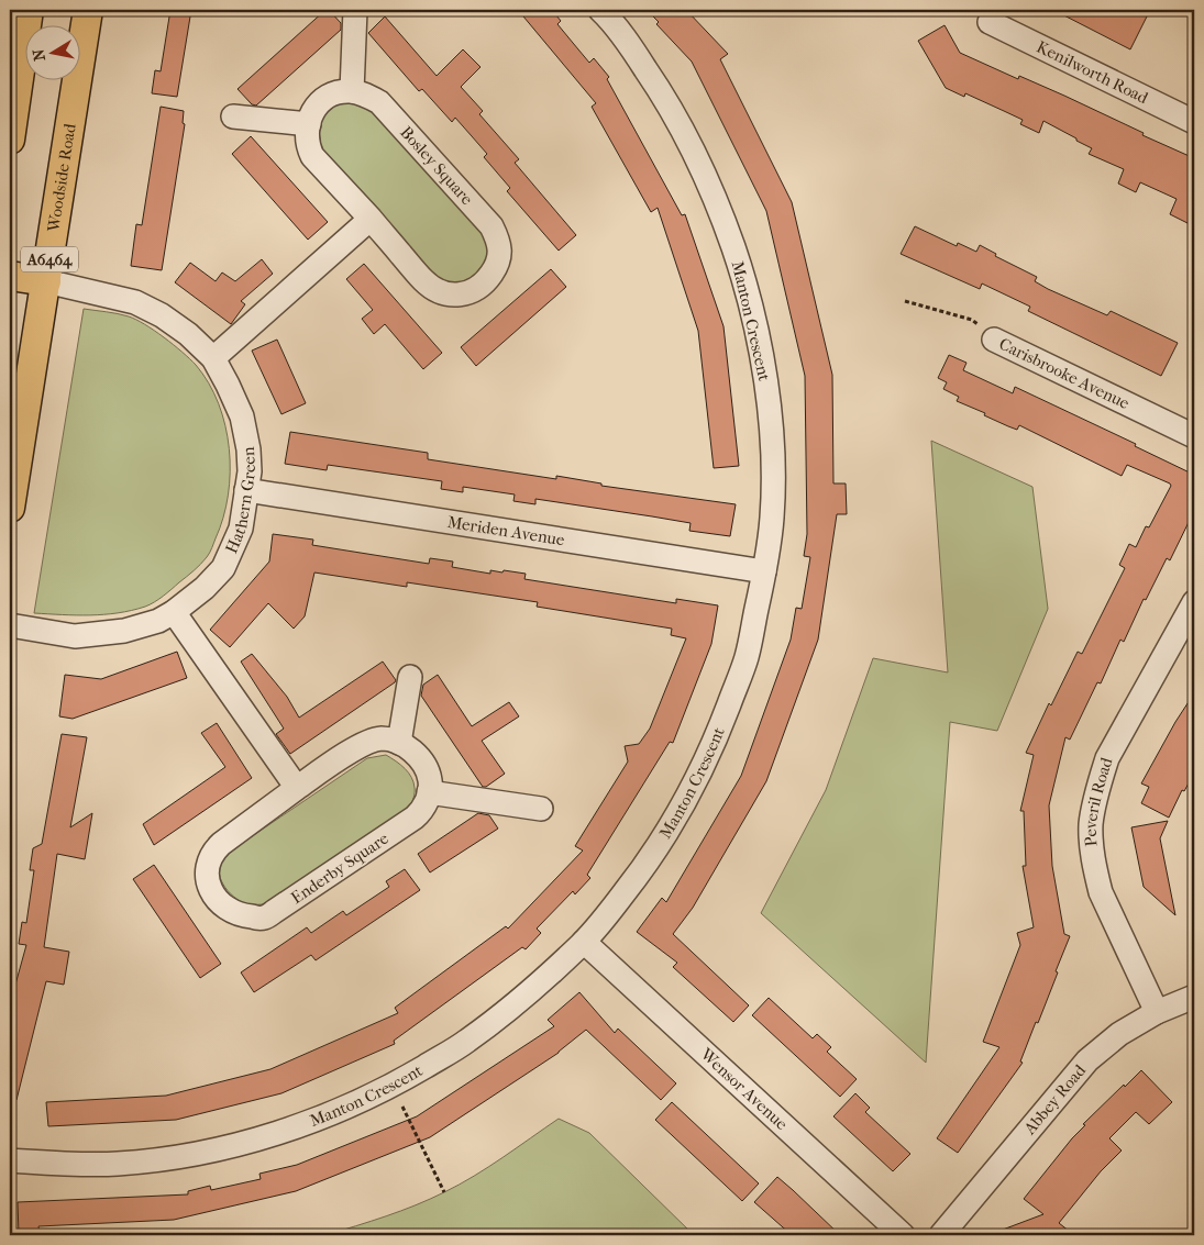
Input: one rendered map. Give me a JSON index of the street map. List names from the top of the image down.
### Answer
{
  "streets": {
    "main road": ["Woodside Road", "A6464"],
    "street": [
      "Kenilworth Road",
      "Bosley Square",
      "Manton Crescent",
      "Carisbrooke Avenue",
      "Hathern Green",
      "Meriden Avenue",
      "Peveril Road",
      "Enderby Square",
      "Wensor Avenue",
      "Abbey Road"
    ]
  },
  "crossings": [
    ["Woodside Road", "Hathern Green"],
    ["Manton Crescent", "Meriden Avenue"],
    ["Manton Crescent", "Wensor Avenue"],
    ["Hathern Green", "Meriden Avenue"],
    ["Peveril Road", "Abbey Road"]
  ],
  "north": "left"
}
